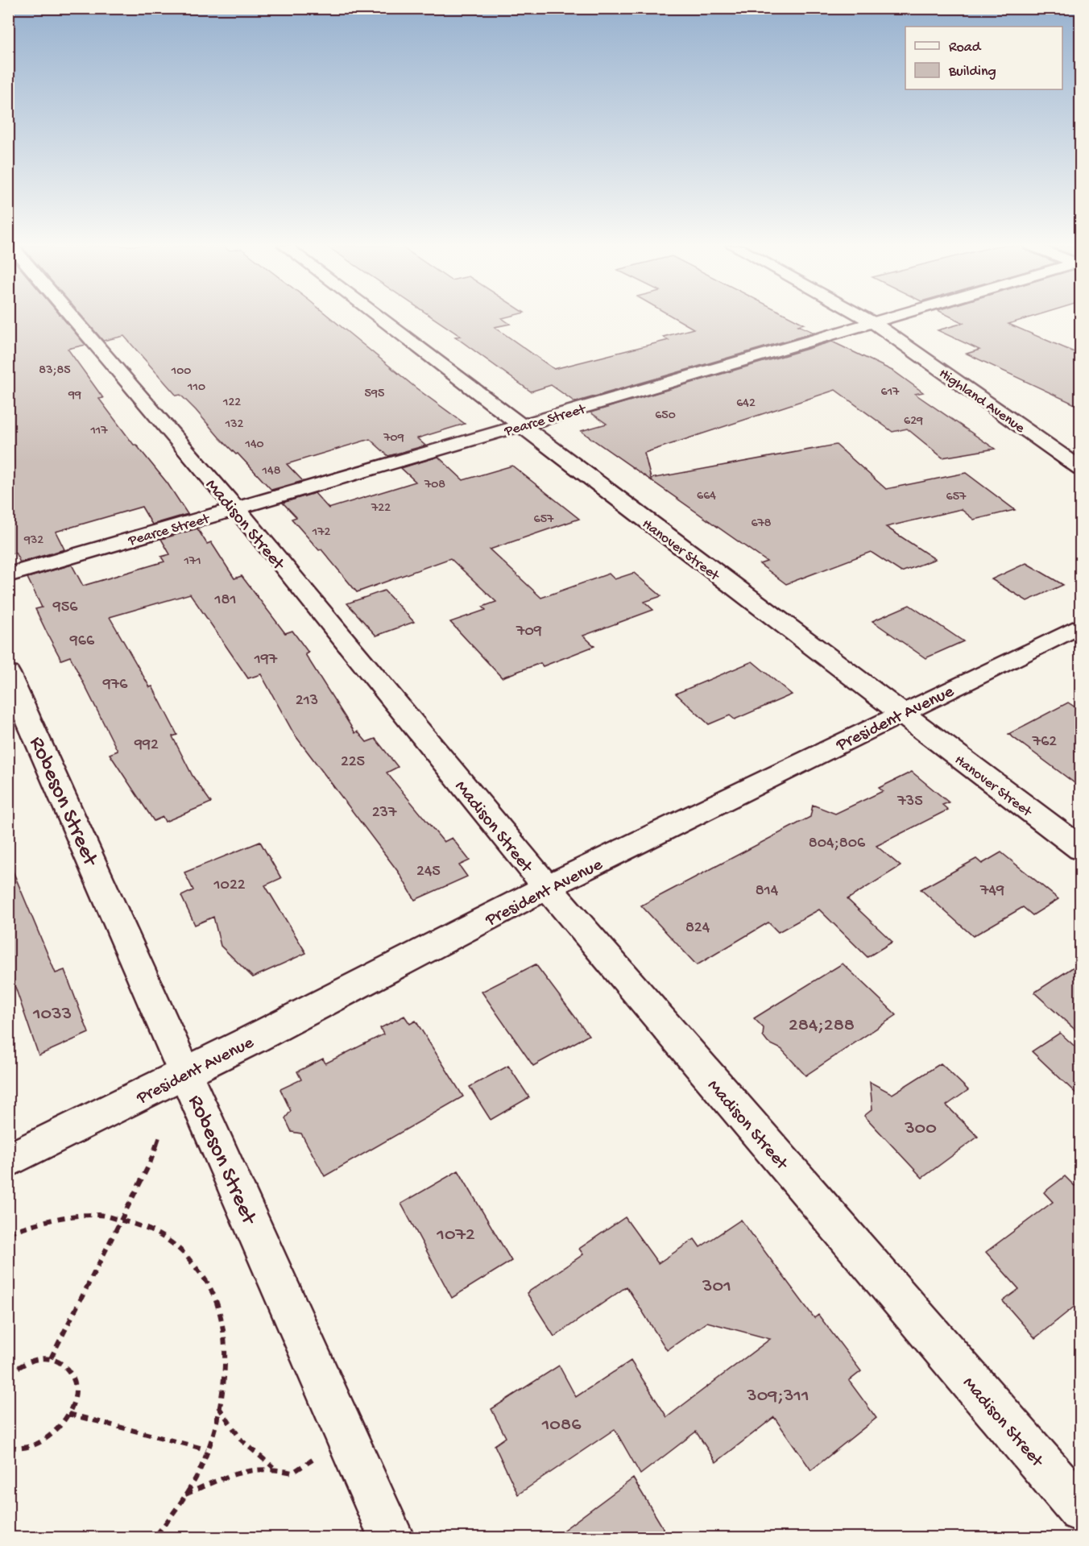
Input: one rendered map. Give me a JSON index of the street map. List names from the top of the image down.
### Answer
{
  "streets": {
    "street": [
      "Highland Avenue",
      "Pearce Street",
      "Madison Street",
      "Hanover Street",
      "President Avenue",
      "Robeson Street"
    ]
  },
  "crossings": [
    ["Highland Avenue", "Pearce Street"],
    ["Pearce Street", "Madison Street"],
    ["Pearce Street", "Hanover Street"],
    ["Madison Street", "President Avenue"],
    ["Hanover Street", "President Avenue"],
    ["President Avenue", "Robeson Street"]
  ],
  "house_numbers": [
    "83;85",
    "100",
    "110",
    "617",
    "595",
    "99",
    "122",
    "642",
    "650",
    "629",
    "132",
    "117",
    "709",
    "140",
    "148",
    "708",
    "664",
    "657",
    "722",
    "657",
    "678",
    "172",
    "932",
    "171",
    "181",
    "956",
    "709",
    "966",
    "197",
    "976",
    "213",
    "762",
    "992",
    "225",
    "735",
    "237",
    "804;806",
    "245",
    "1022",
    "814",
    "749",
    "824",
    "1033",
    "284;288",
    "300",
    "1072",
    "301",
    "309;311",
    "1086"
  ],
  "legend": ["Road", "Building"]
}
